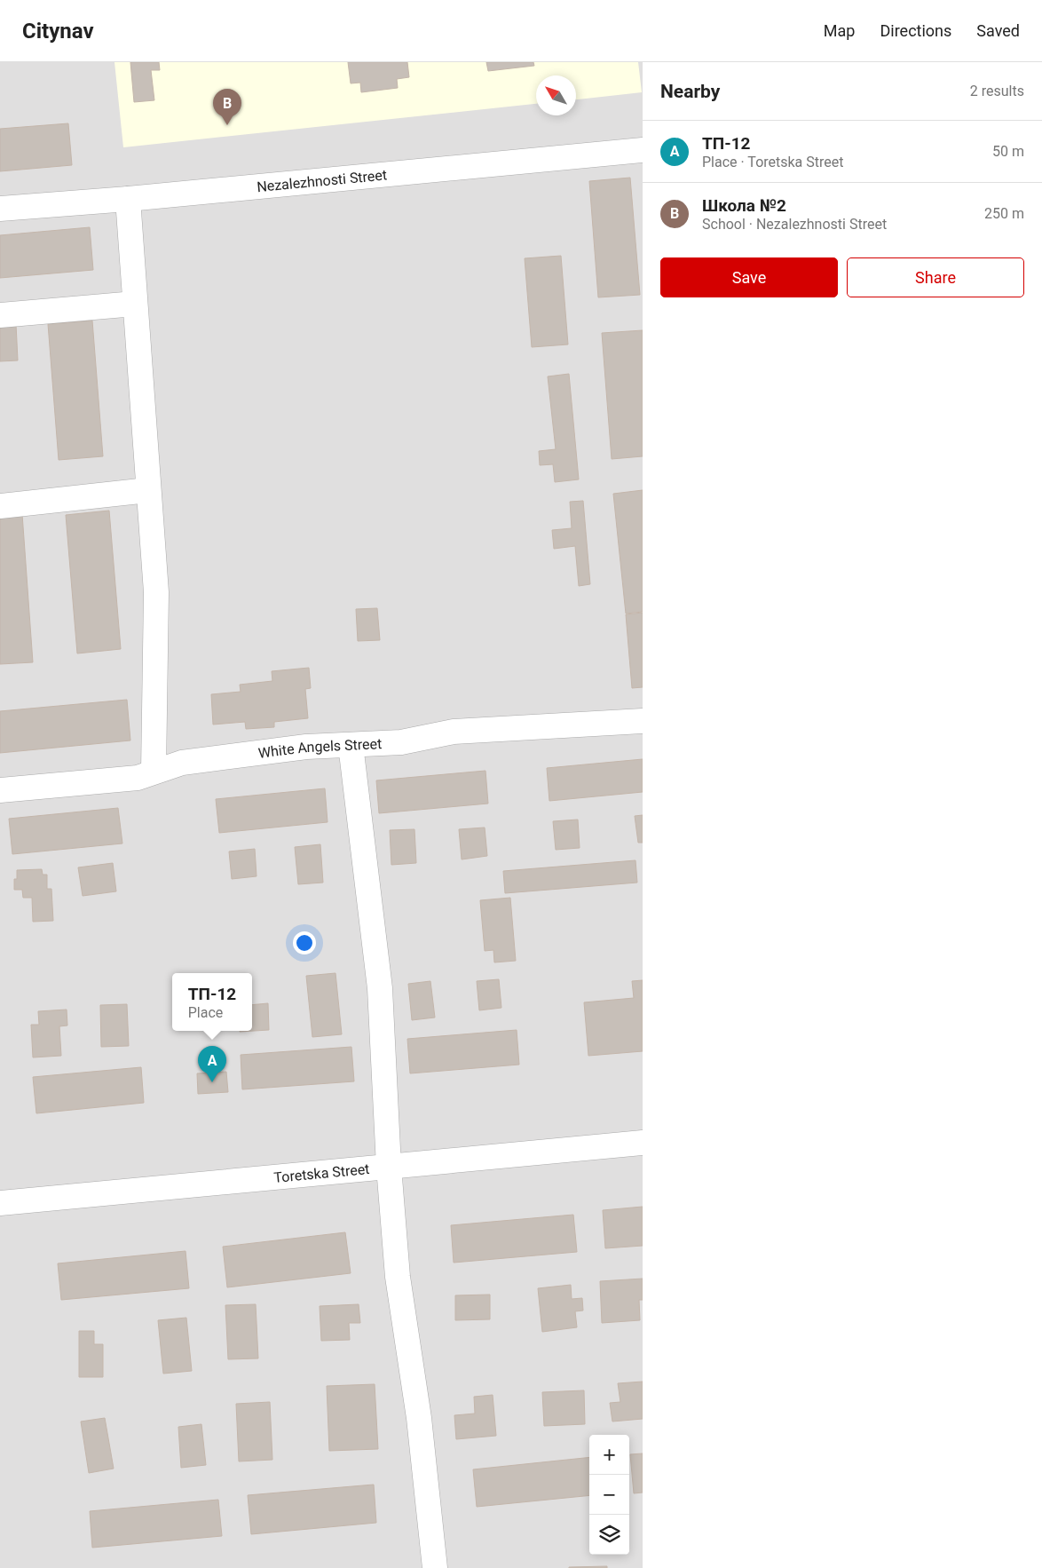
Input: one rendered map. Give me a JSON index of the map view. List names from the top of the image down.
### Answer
{
  "streets": {
    "street": ["Nezalezhnosti Street", "White Angels Street", "Toretska Street"]
  },
  "north": "top left",
  "page": {
    "header": "Citynav",
    "nav": ["Map", "Directions", "Saved"],
    "heading": ["Nearby", "2 results"],
    "pins": ["B", "A"],
    "list": [
      {
        "mark": "A",
        "name": "ТП-12",
        "note": "Place · Toretska Street",
        "value": "50 m"
      },
      {
        "mark": "B",
        "name": "Школа №2",
        "note": "School · Nezalezhnosti Street",
        "value": "250 m"
      }
    ],
    "buttons": ["Save", "Share"],
    "popup": ["ТП-12", "Place"],
    "map_buttons": ["+", "−"]
  }
}
